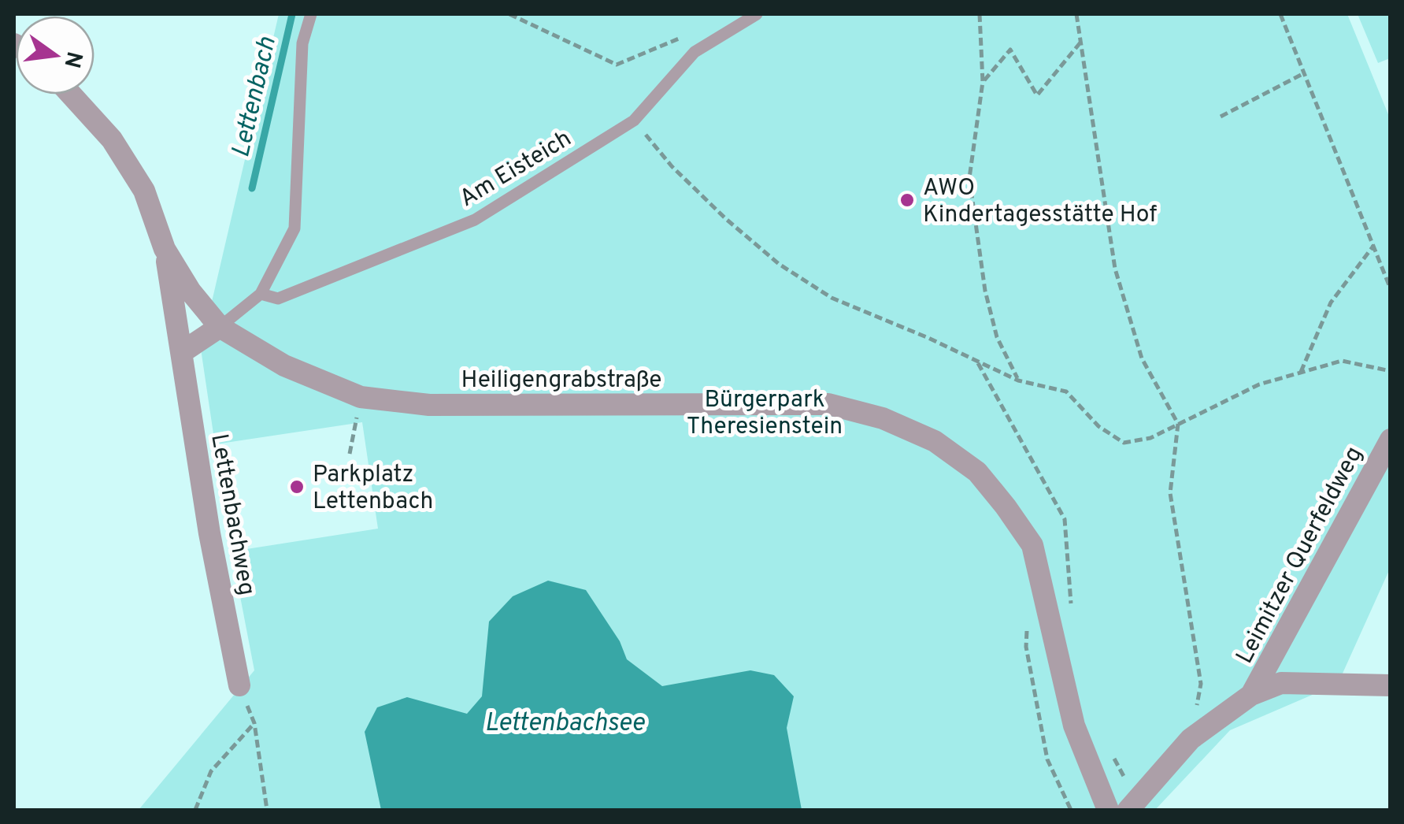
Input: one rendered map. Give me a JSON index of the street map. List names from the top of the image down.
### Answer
{
  "streets": {
    "street": ["Heiligengrabstraße", "Lettenbachweg", "Leimitzer Querfeldweg"],
    "lane": ["Am Eisteich"]
  },
  "crossings": [
    ["Heiligengrabstraße", "Lettenbachweg"]
  ],
  "water": ["Lettenbach", "Lettenbachsee"],
  "parks": ["Bürgerpark Theresienstein"],
  "places": ["AWO Kindertagesstätte Hof", "Parkplatz Lettenbach"],
  "north": "right"
}
